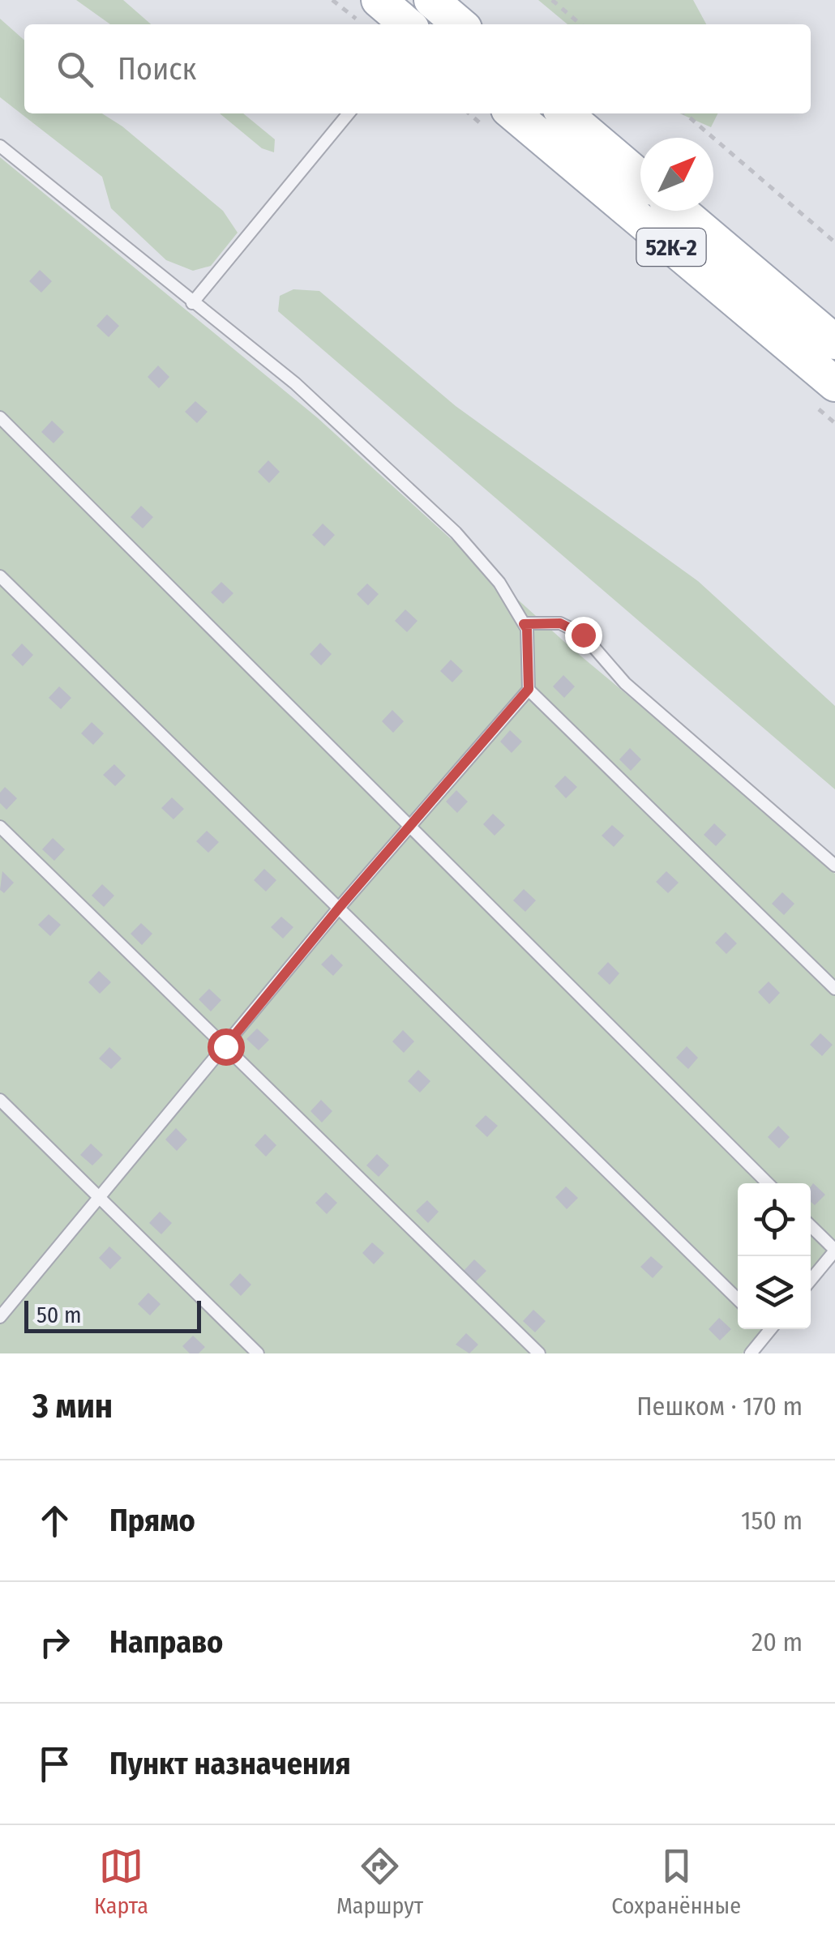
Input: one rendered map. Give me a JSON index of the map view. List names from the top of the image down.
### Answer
{
  "streets": {
    "main road": ["52К-2"]
  },
  "scale_bar": "50 m",
  "north": "top right",
  "page": {
    "search": "Поиск",
    "scale": "50 m",
    "heading": ["3 мин", "Пешком · 170 m"],
    "list": [
      ["Прямо", "150 m"],
      ["Направо", "20 m"],
      "Пункт назначения"
    ],
    "nav": ["Карта", "Маршрут", "Сохранённые"]
  }
}
